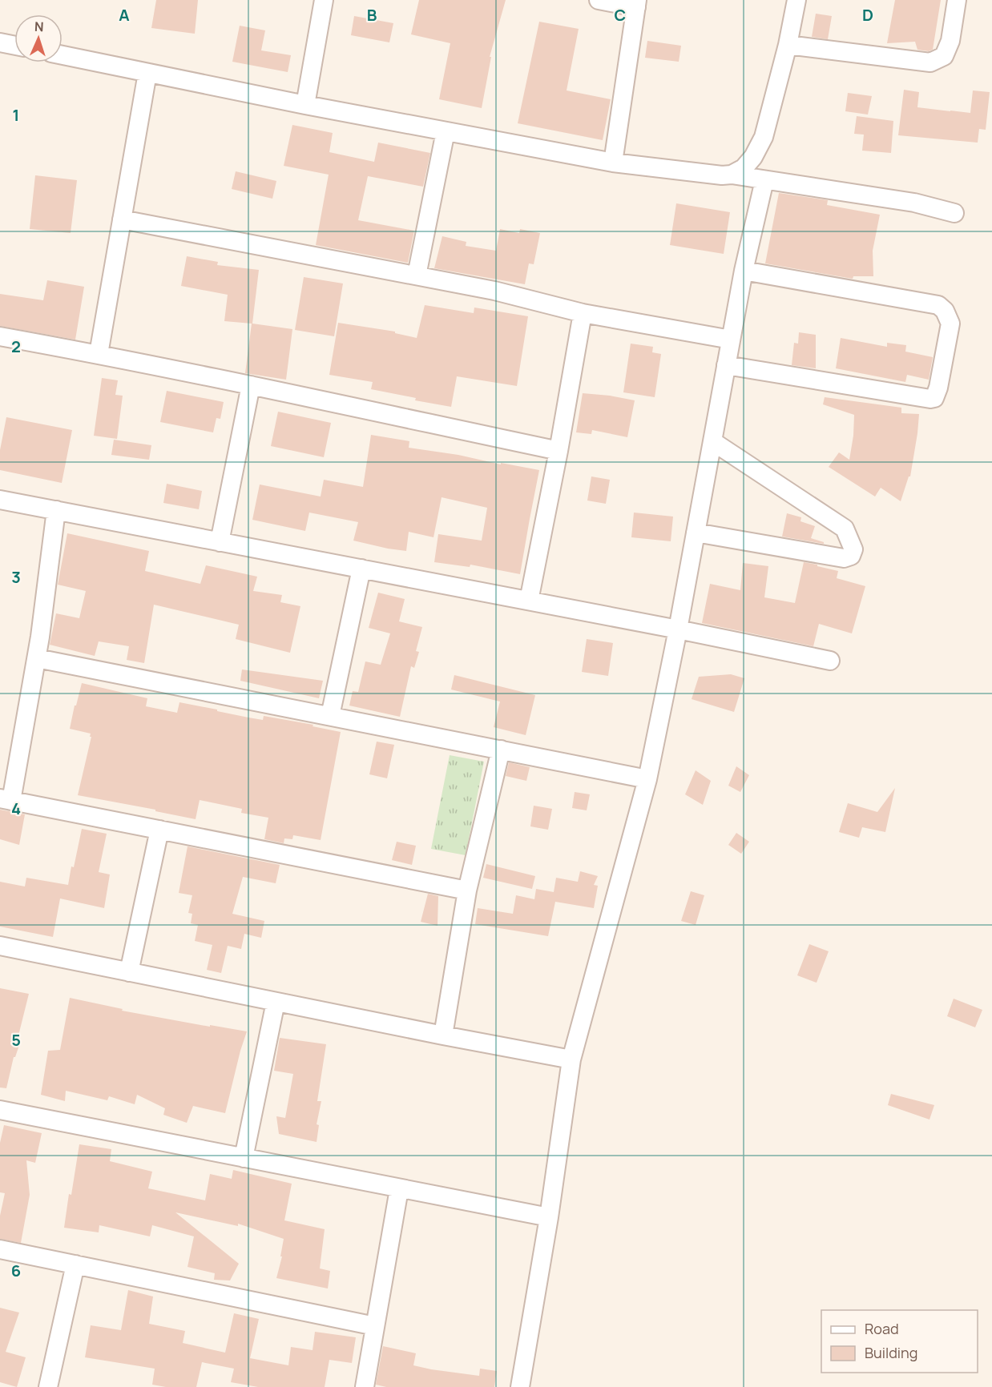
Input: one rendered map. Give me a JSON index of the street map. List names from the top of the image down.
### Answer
{
  "legend": ["Road", "Building"],
  "north": "top",
  "grid": {
    "columns": [
      "A",
      "B",
      "C",
      "D"
    ],
    "rows": [
      "1",
      "2",
      "3",
      "4",
      "5",
      "6"
    ]
  }
}
